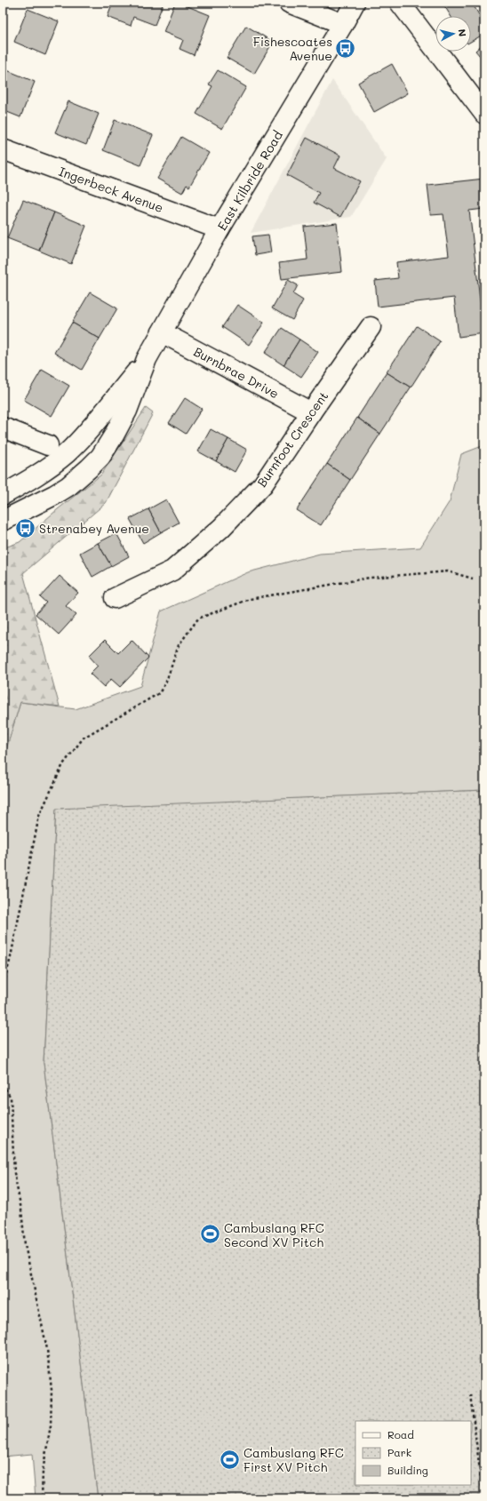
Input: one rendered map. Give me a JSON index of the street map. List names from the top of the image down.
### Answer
{
  "streets": {
    "street": [
      "East Kilbride Road",
      "Ingerbeck Avenue",
      "Burnbrae Drive",
      "Burnfoot Crescent"
    ]
  },
  "crossings": [
    ["East Kilbride Road", "Ingerbeck Avenue"],
    ["East Kilbride Road", "Burnbrae Drive"],
    ["Burnbrae Drive", "Burnfoot Crescent"]
  ],
  "places": {
    "bus stop": ["Fishescoates Avenue", "Strenabey Avenue"],
    "sports": ["Cambuslang RFC Second XV Pitch", "Cambuslang RFC First XV Pitch"]
  },
  "legend": ["Road", "Park", "Building"],
  "north": "right"
}
